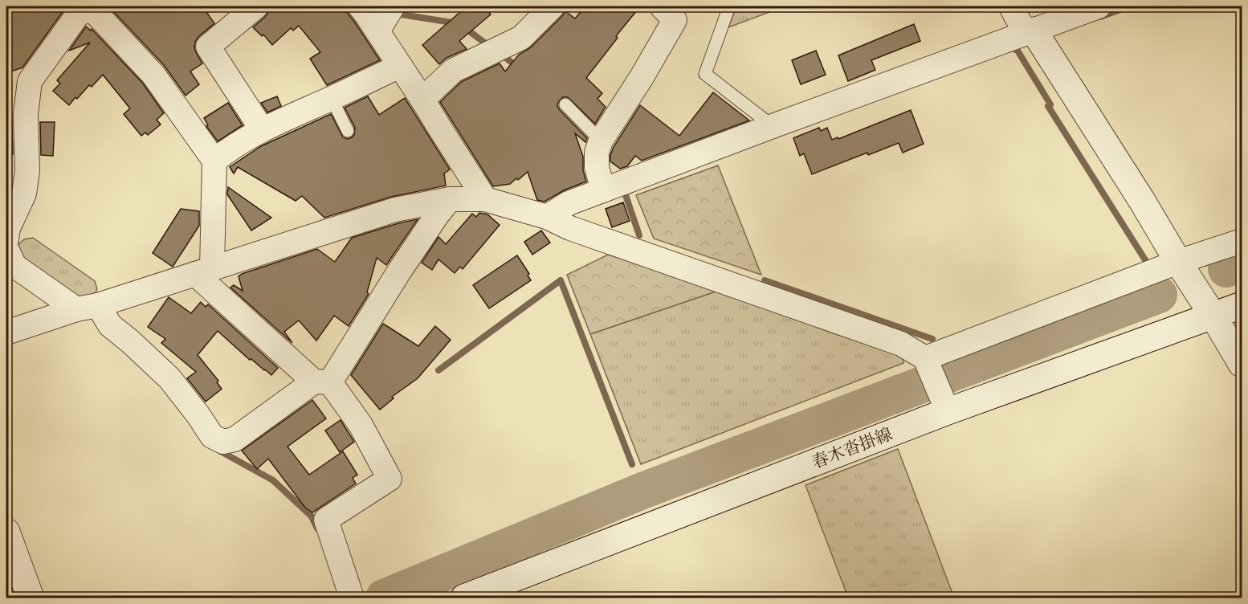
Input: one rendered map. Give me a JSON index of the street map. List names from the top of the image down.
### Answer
{
  "streets": {
    "main road": ["春木沓掛線"]
  }
}
